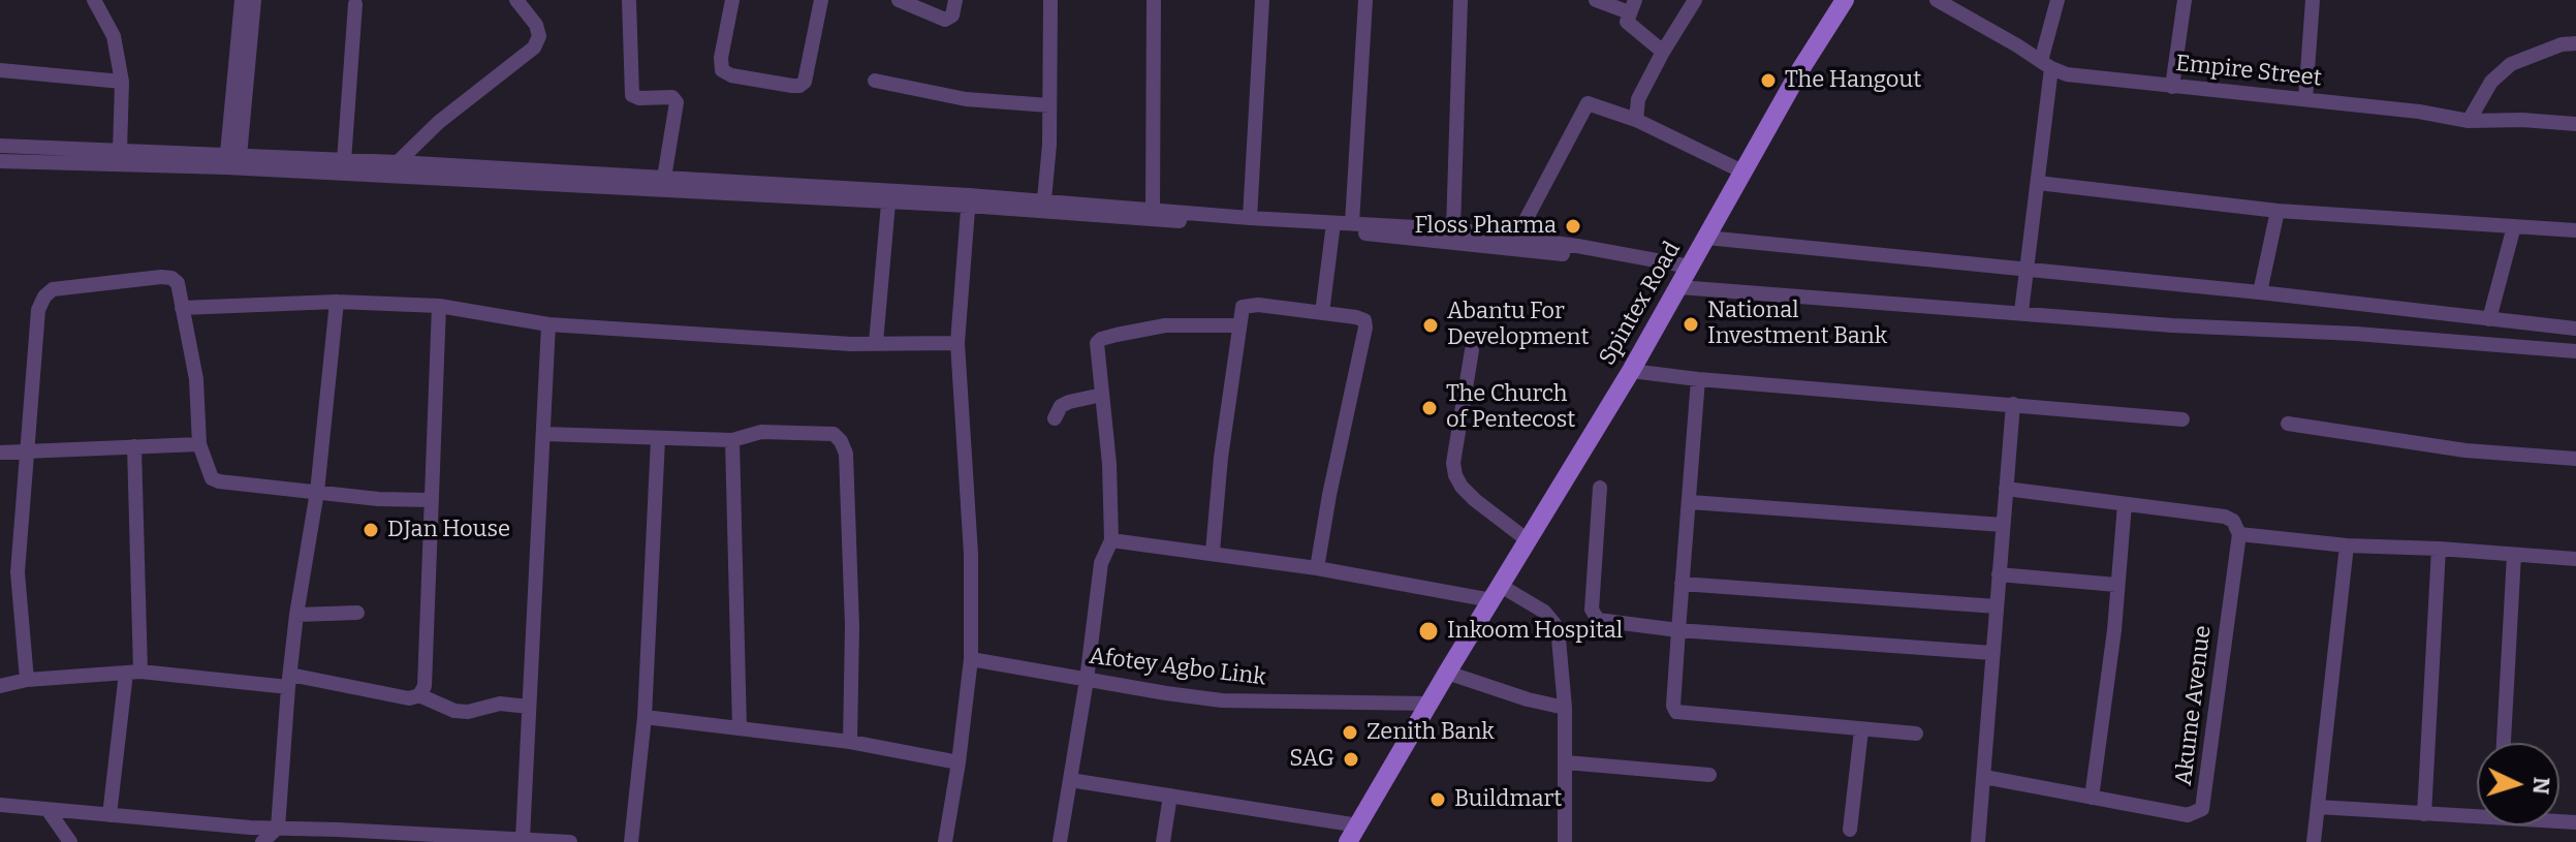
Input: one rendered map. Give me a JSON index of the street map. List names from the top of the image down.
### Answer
{
  "streets": {
    "main road": ["Spintex Road"],
    "street": ["Empire Street", "Afotey Agbo Link", "Akume Avenue"]
  },
  "crossings": [
    ["Spintex Road", "Afotey Agbo Link"]
  ],
  "places": [
    "The Hangout",
    "Floss Pharma",
    "National Investment Bank",
    "Abantu For Development",
    "The Church of Pentecost",
    "DJan House",
    "Inkoom Hospital",
    "Zenith Bank",
    "SAG",
    "Buildmart"
  ],
  "north": "right"
}
